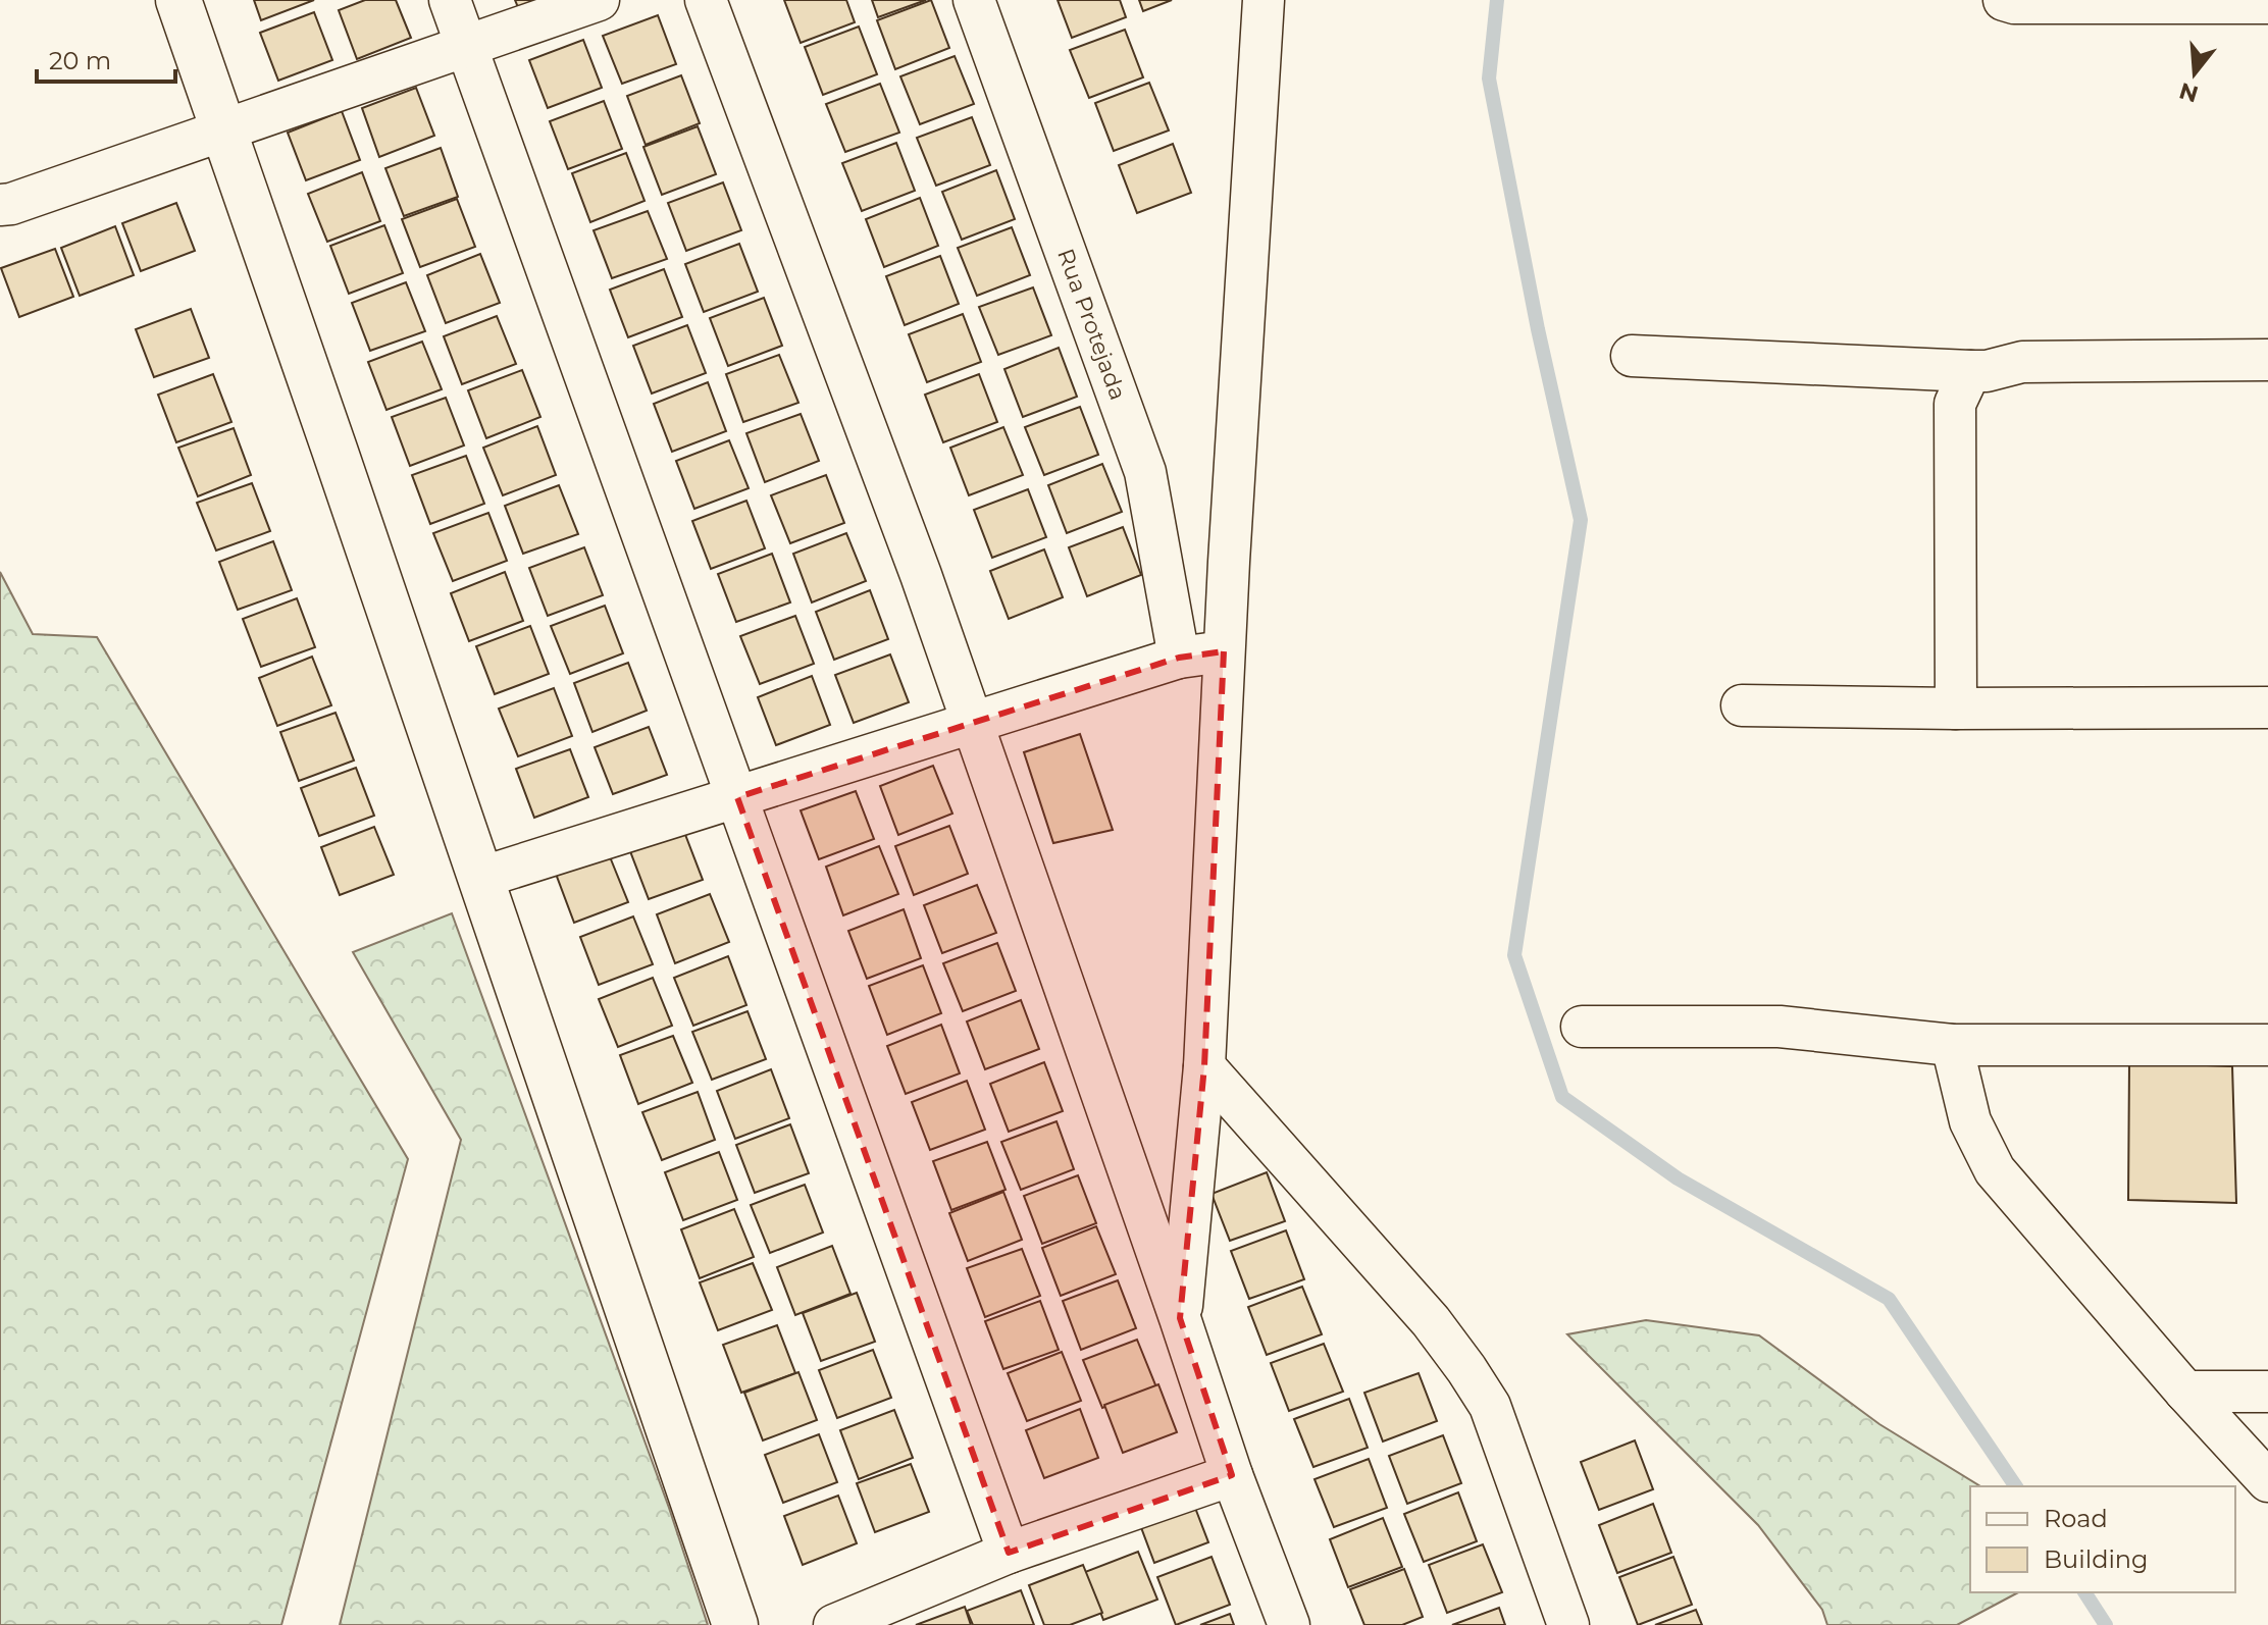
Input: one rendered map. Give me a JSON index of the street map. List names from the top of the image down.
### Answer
{
  "streets": {
    "street": ["Rua Protejada"]
  },
  "legend": ["Road", "Building"],
  "scale_bar": "20 m",
  "north": "bottom"
}
